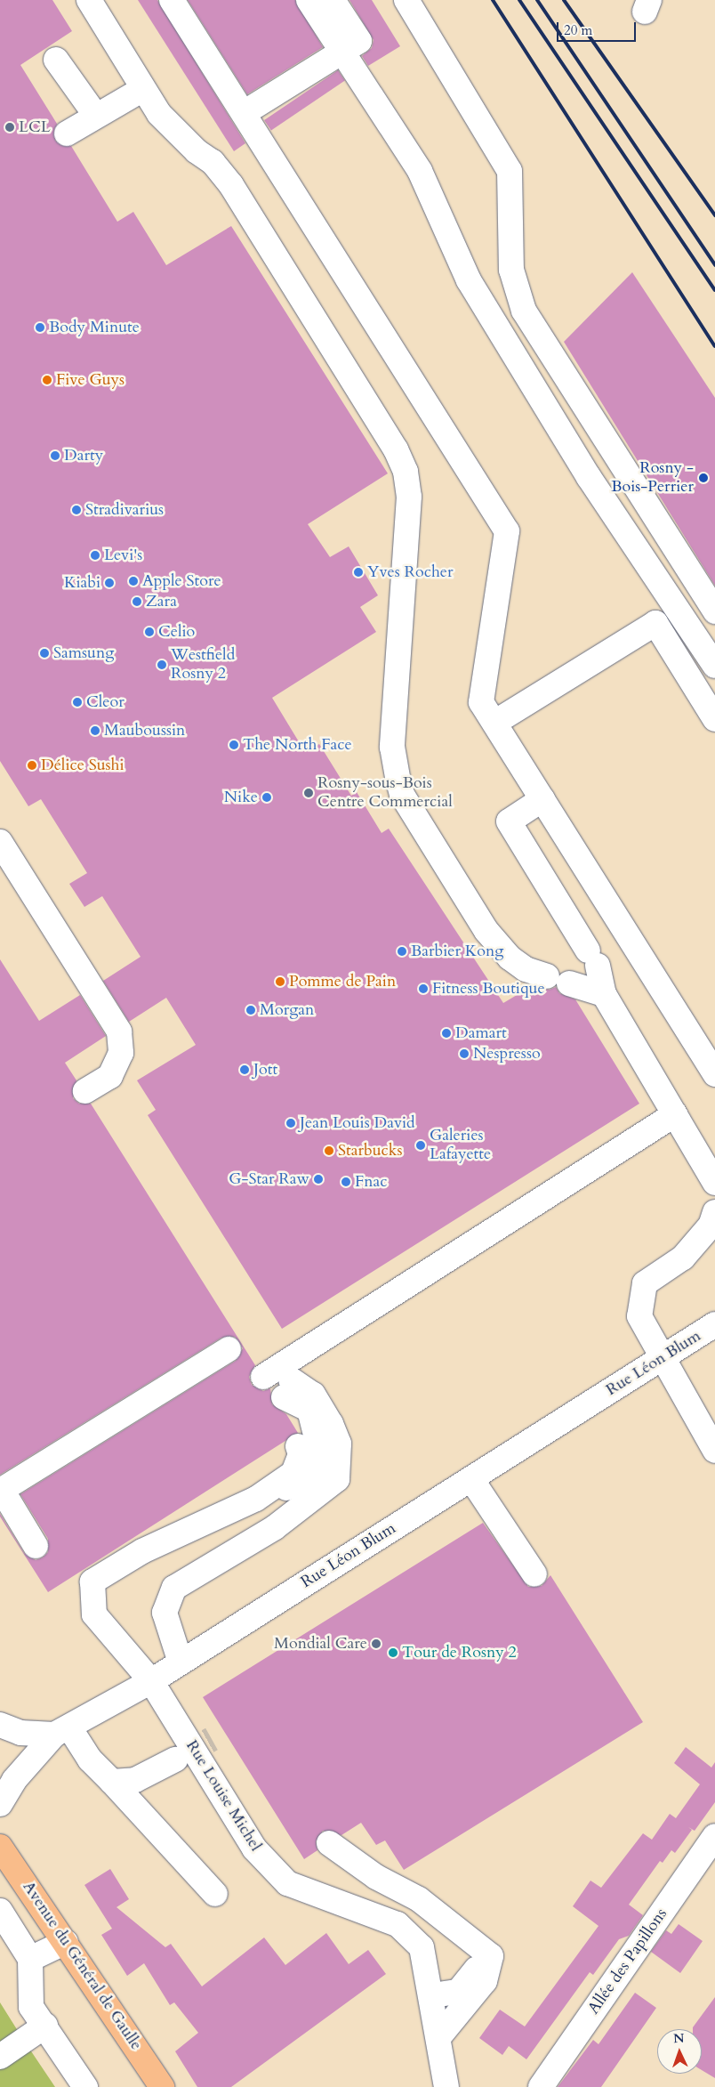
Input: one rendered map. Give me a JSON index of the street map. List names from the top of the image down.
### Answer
{
  "streets": {
    "main road": ["Avenue du Général de Gaulle"],
    "street": ["Rue Léon Blum", "Rue Louise Michel", "Allée des Papillons"]
  },
  "crossings": [
    ["Rue Léon Blum", "Rue Louise Michel"]
  ],
  "places": [
    "LCL",
    "Body Minute",
    "Five Guys",
    "Darty",
    "Rosny - Bois-Perrier",
    "Stradivarius",
    "Levi's",
    "Yves Rocher",
    "Apple Store",
    "Kiabi",
    "Zara",
    "Celio",
    "Samsung",
    "Westfield Rosny 2",
    "Cleor",
    "Mauboussin",
    "The North Face",
    "Délice Sushi",
    "Rosny-sous-Bois Centre Commercial",
    "Nike",
    "Barbier Kong",
    "Pomme de Pain",
    "Fitness Boutique",
    "Morgan",
    "Damart",
    "Nespresso",
    "Jott",
    "Jean Louis David",
    "Galeries Lafayette",
    "Starbucks",
    "G-Star Raw",
    "Fnac",
    "Mondial Care",
    "Tour de Rosny 2"
  ],
  "scale_bar": "20 m",
  "north": "top"
}
